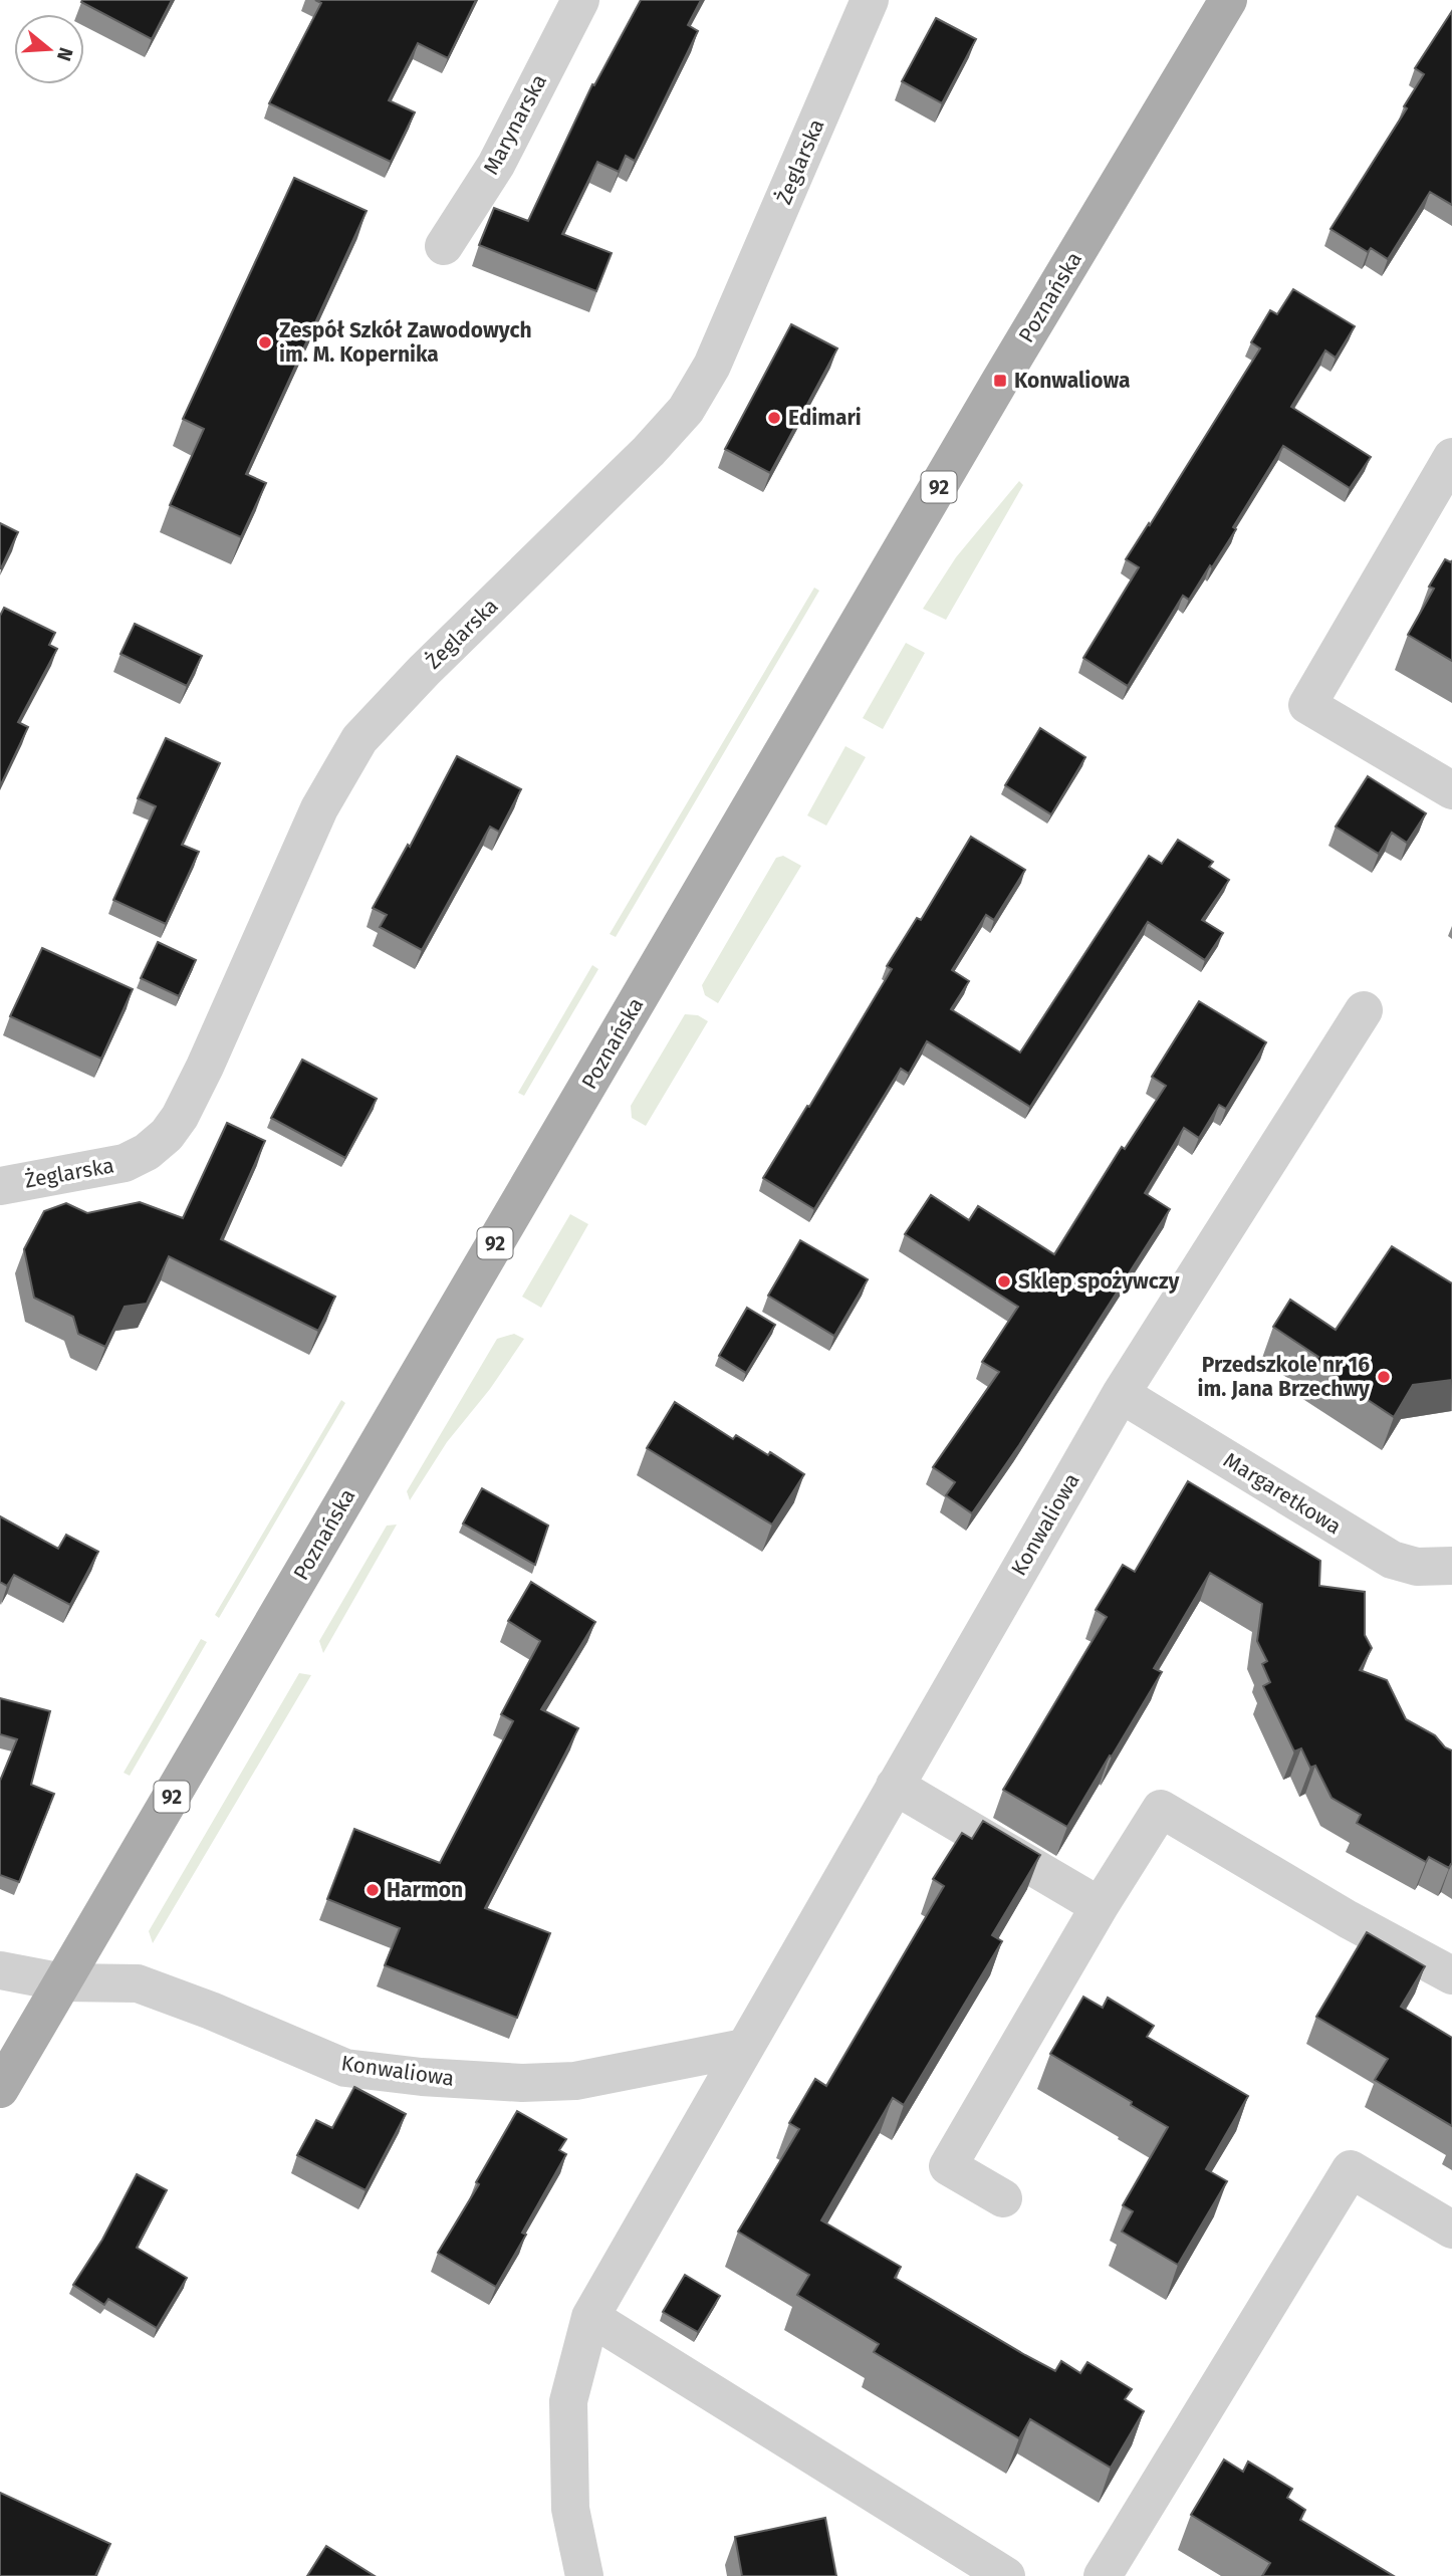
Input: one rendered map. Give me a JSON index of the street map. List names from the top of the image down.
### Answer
{
  "streets": {
    "main road": ["Poznańska", "92"],
    "street": [
      "Marynarska",
      "Żeglarska",
      "Margaretkowa",
      "Konwaliowa"
    ]
  },
  "crossings": [
    ["Poznańska", "Konwaliowa"],
    ["Margaretkowa", "Konwaliowa"]
  ],
  "places": {
    "other": [
      "Zespół Szkół Zawodowych im. M. Kopernika",
      "Edimari",
      "Sklep spożywczy",
      "Przedszkole nr 16 im. Jana Brzechwy",
      "Harmon"
    ],
    "transit": ["Konwaliowa"]
  },
  "north": "right"
}
